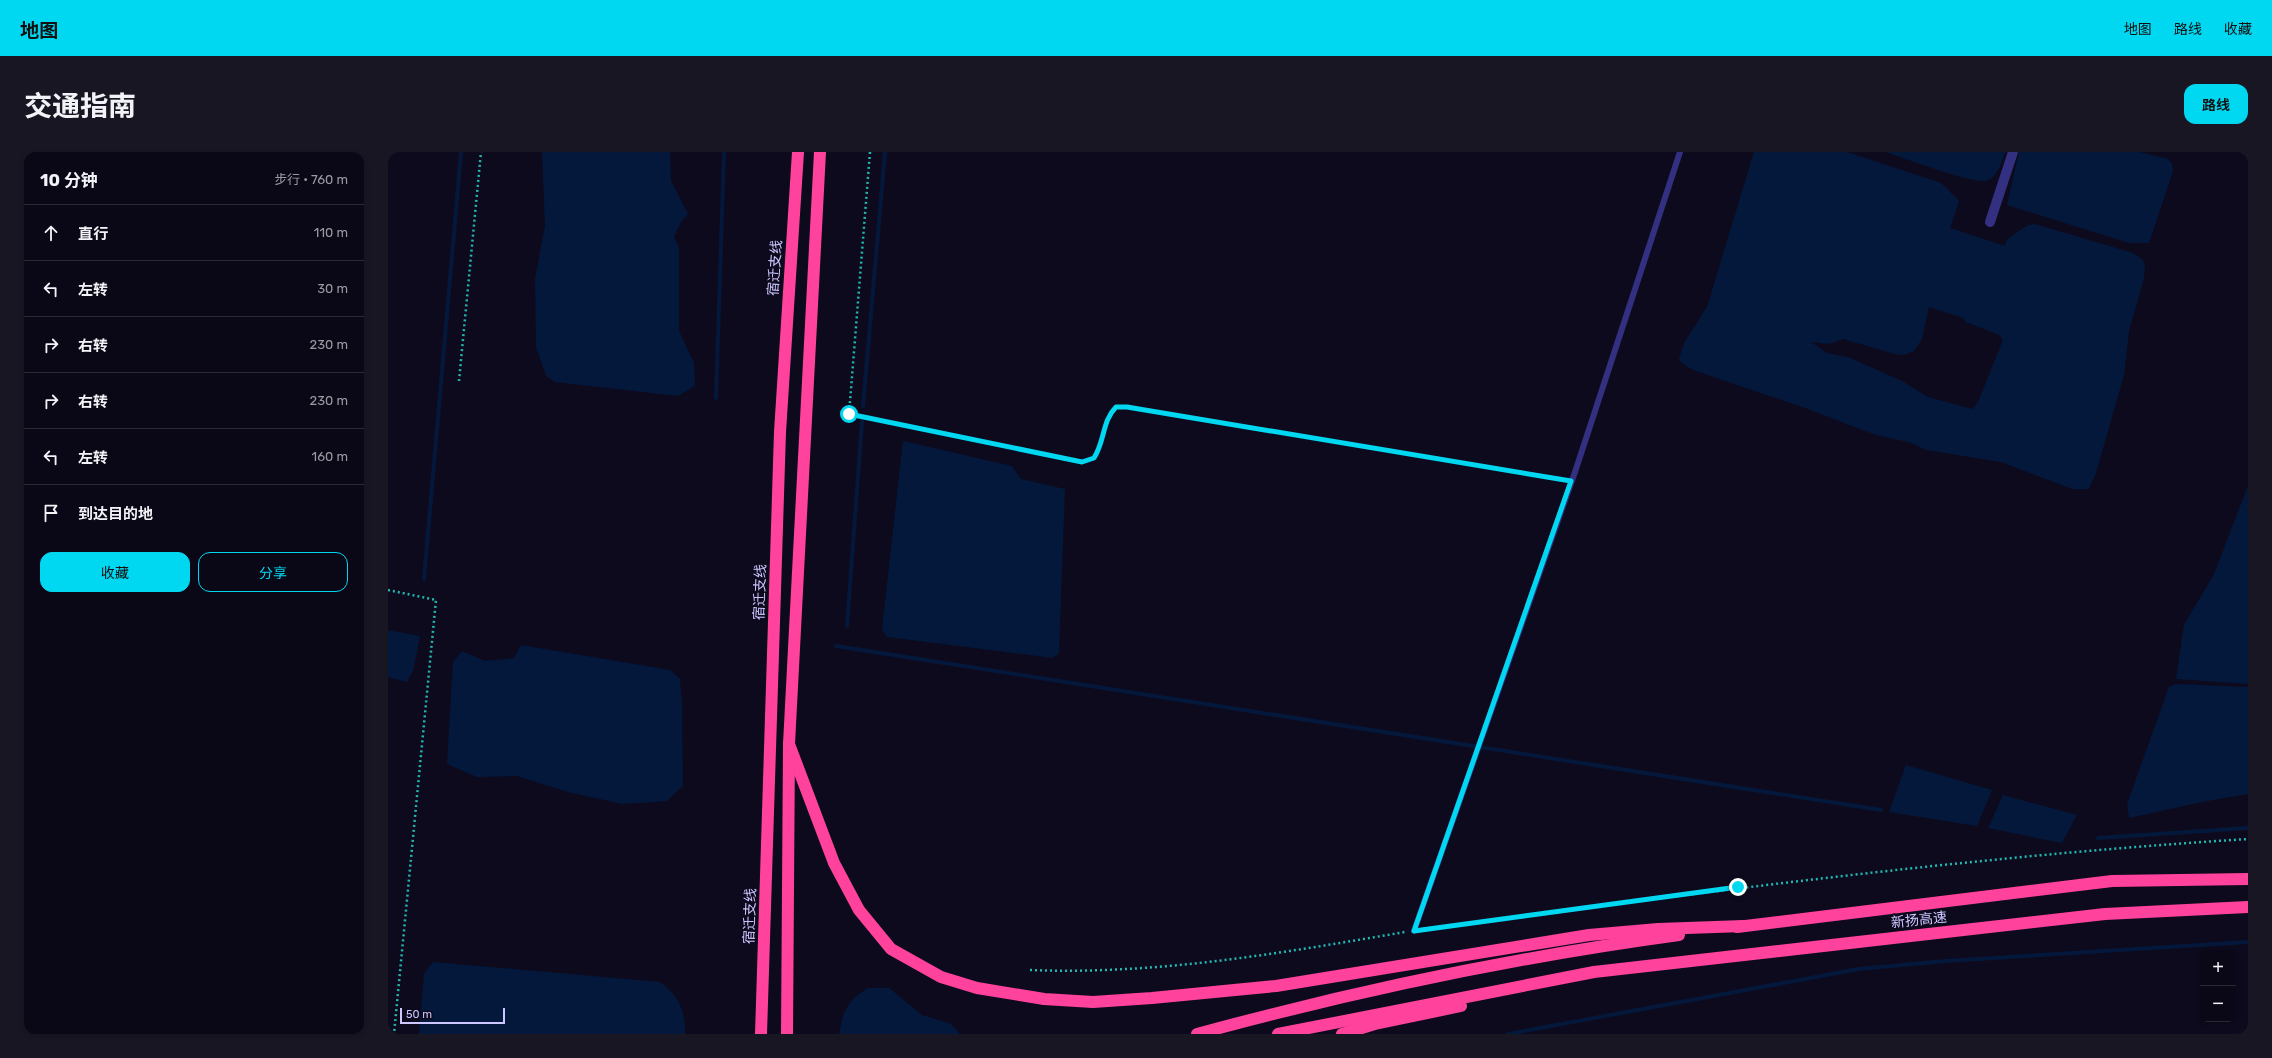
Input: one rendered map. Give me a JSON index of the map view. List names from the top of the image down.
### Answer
{
  "streets": {
    "highway": ["宿迁支线", "新扬高速"]
  },
  "scale_bar": "50 m",
  "page": {
    "header": "地图",
    "nav": ["地图", "路线", "收藏"],
    "title": "交通指南",
    "buttons": [
      "路线",
      ["收藏", "分享"]
    ],
    "heading": ["10 分钟", "步行 · 760 m"],
    "list": [
      ["直行", "110 m"],
      ["左转", "30 m"],
      ["右转", "230 m"],
      ["右转", "230 m"],
      ["左转", "160 m"],
      "到达目的地"
    ],
    "map_buttons": ["+", "−"],
    "scale": "50 m"
  }
}
